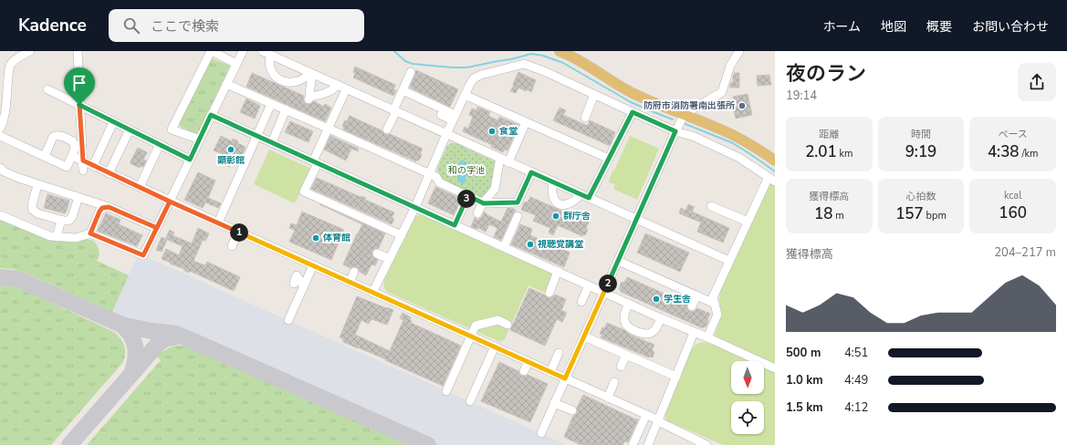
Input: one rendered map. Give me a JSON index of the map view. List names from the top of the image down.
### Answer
{
  "parks": ["和の字池"],
  "places": [
    "防府市消防署南出張所",
    "食堂",
    "顕彰館",
    "群庁舎",
    "体育館",
    "視聴覚講堂",
    "学生舎"
  ],
  "north": "bottom",
  "page": {
    "header": "Kadence",
    "search": "ここで検索",
    "nav": [
      "ホーム",
      "地図",
      "概要",
      "お問い合わせ"
    ],
    "heading": ["夜のラン", "19:14"],
    "stats": [
      ["距離", "2.01 km"],
      ["時間", "9:19"],
      ["ペース", "4:38 /km"],
      ["獲得標高", "18 m"],
      ["心拍数", "157 bpm"],
      ["kcal", "160"]
    ],
    "pins": ["3", "1", "2"],
    "chart": ["獲得標高", "204–217 m"],
    "list": [
      {
        "name": "500 m",
        "note": "4:51"
      },
      {
        "name": "1.0 km",
        "note": "4:49"
      },
      {
        "name": "1.5 km",
        "note": "4:12"
      }
    ]
  }
}
